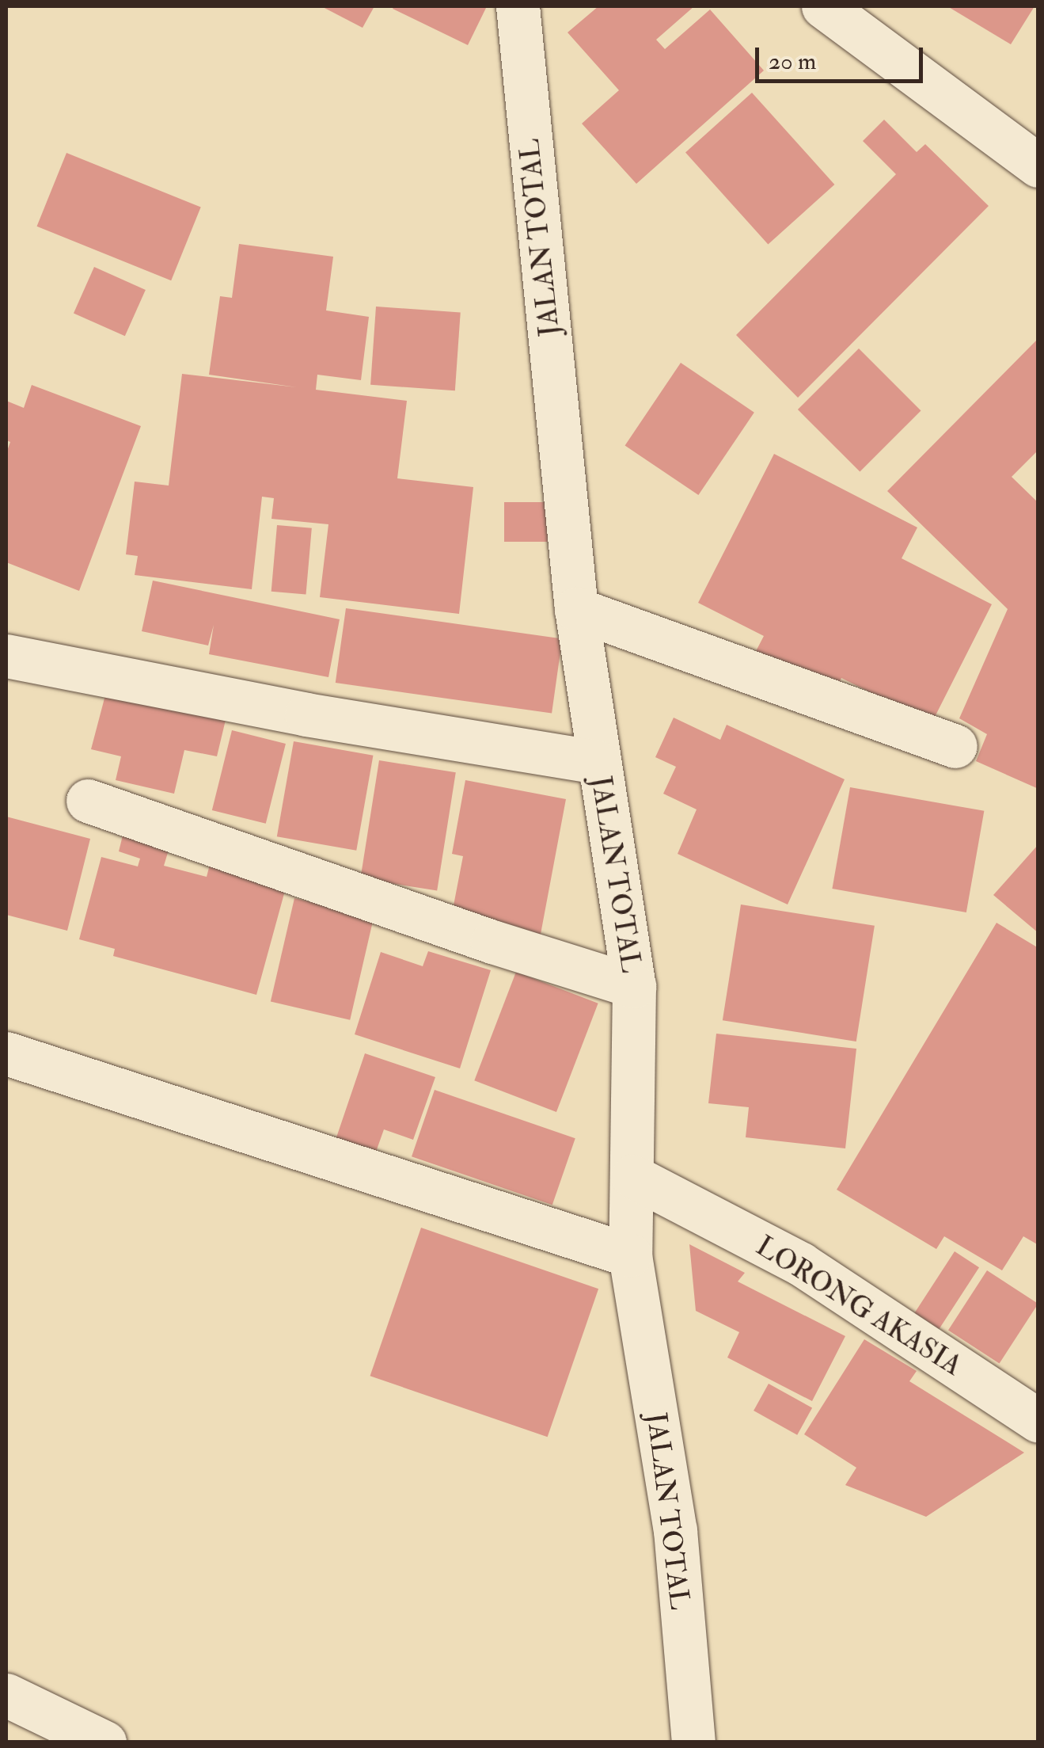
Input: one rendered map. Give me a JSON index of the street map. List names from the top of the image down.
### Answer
{
  "streets": {
    "street": ["JALAN TOTAL", "LORONG AKASIA"]
  },
  "crossings": [
    ["JALAN TOTAL", "LORONG AKASIA"]
  ],
  "scale_bar": "20 m"
}
